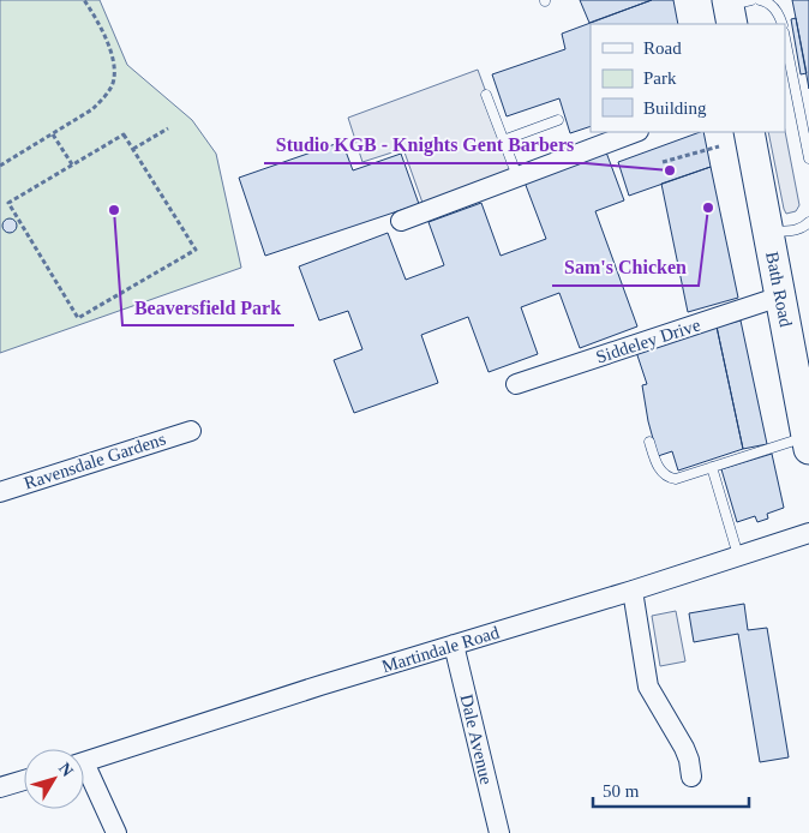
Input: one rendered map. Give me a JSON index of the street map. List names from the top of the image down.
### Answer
{
  "streets": {
    "main road": ["Bath Road"],
    "street": [
      "Siddeley Drive",
      "Ravensdale Gardens",
      "Martindale Road",
      "Dale Avenue"
    ]
  },
  "crossings": [
    ["Bath Road", "Siddeley Drive"],
    ["Martindale Road", "Dale Avenue"]
  ],
  "places": ["Studio KGB - Knights Gent Barbers", "Sam's Chicken", "Beaversfield Park"],
  "legend": ["Road", "Park", "Building"],
  "scale_bar": "50 m",
  "north": "top right"
}
